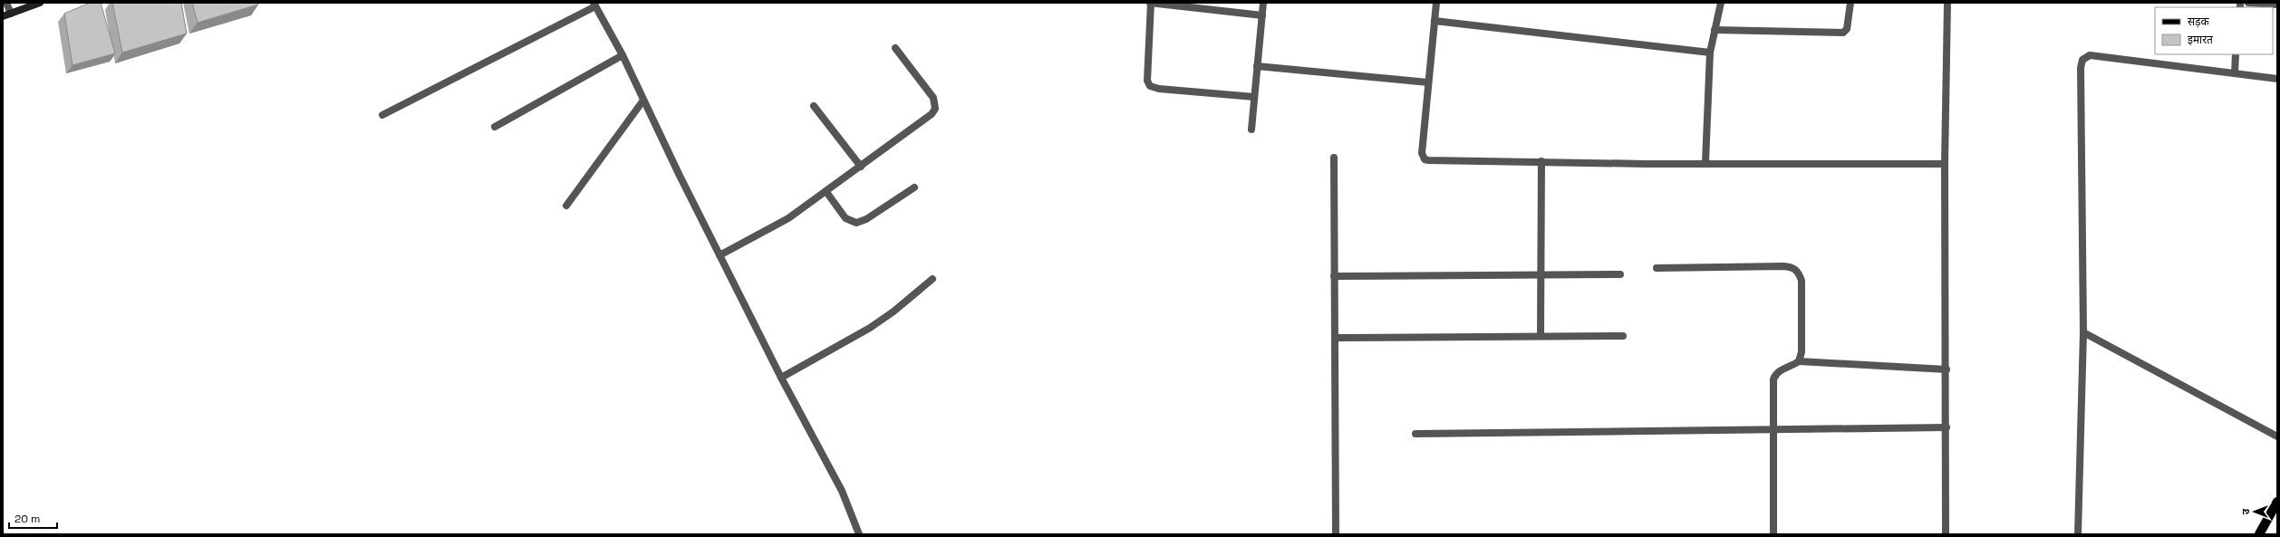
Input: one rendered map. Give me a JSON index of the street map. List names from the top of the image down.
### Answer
{
  "legend": ["सड़क", "इमारत"],
  "scale_bar": "20 m",
  "north": "left"
}
